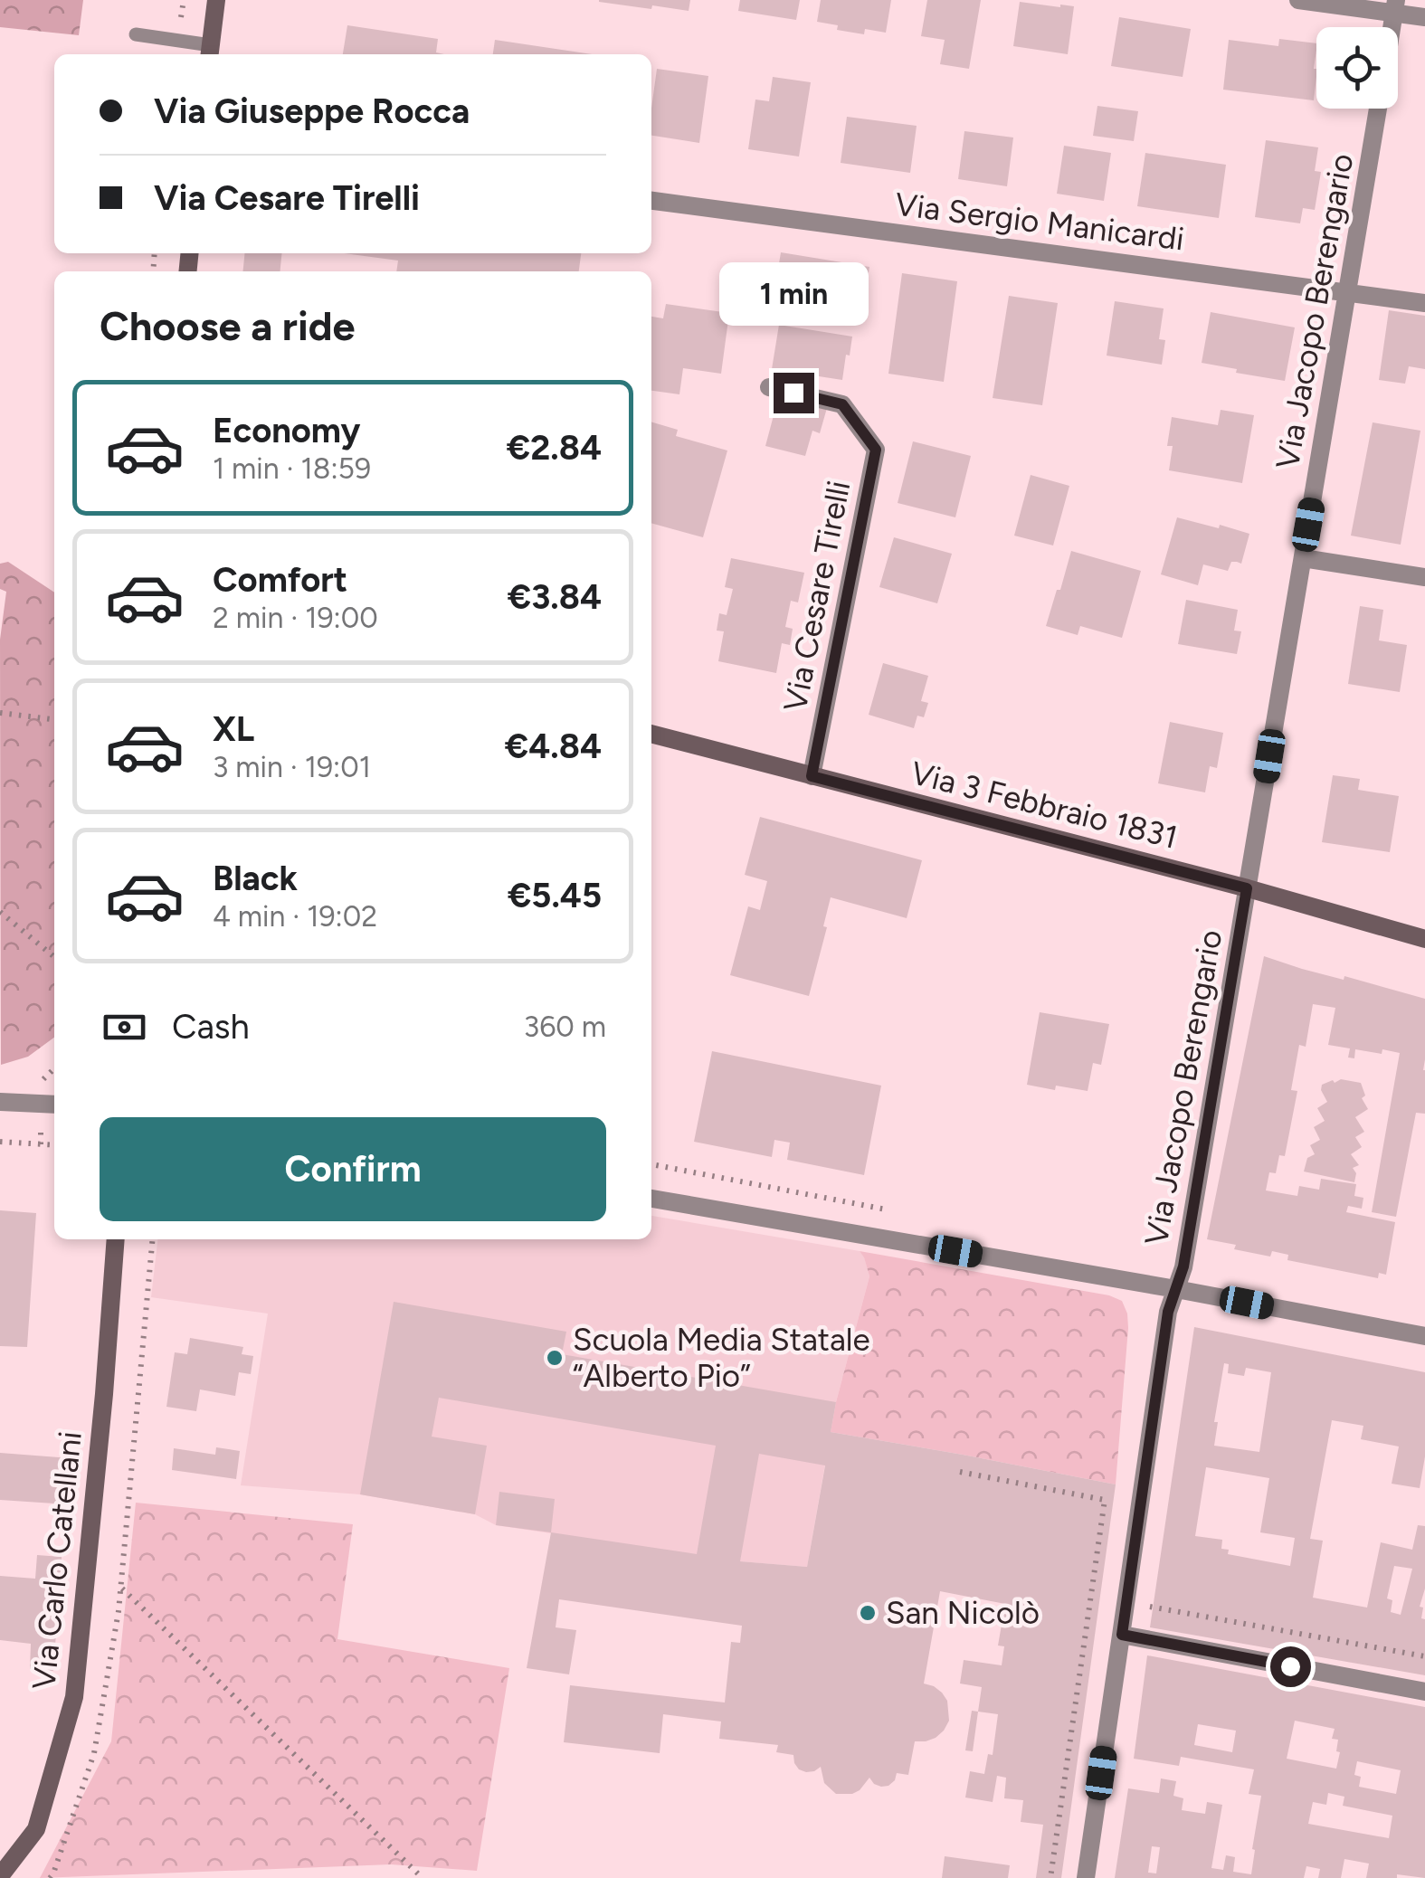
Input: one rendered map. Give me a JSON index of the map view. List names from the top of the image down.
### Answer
{
  "streets": {
    "street": [
      "Via Sergio Manicardi",
      "Via Jacopo Berengario",
      "Via Cesare Tirelli",
      "Via 3 Febbraio 1831",
      "Via Carlo Catellani"
    ]
  },
  "crossings": [
    ["Via Sergio Manicardi", "Via Jacopo Berengario"],
    ["Via Jacopo Berengario", "Via 3 Febbraio 1831"],
    ["Via Cesare Tirelli", "Via 3 Febbraio 1831"]
  ],
  "places": ["Scuola Media Statale “Alberto Pio”", "San Nicolò"],
  "page": {
    "banner": ["Via Giuseppe Rocca", "Via Cesare Tirelli"],
    "bubble": "1 min",
    "heading": "Choose a ride",
    "list": [
      {
        "name": "Economy",
        "note": "1 min · 18:59",
        "value": "€2.84"
      },
      {
        "name": "Comfort",
        "note": "2 min · 19:00",
        "value": "€3.84"
      },
      {
        "name": "XL",
        "note": "3 min · 19:01",
        "value": "€4.84"
      },
      {
        "name": "Black",
        "note": "4 min · 19:02",
        "value": "€5.45"
      }
    ],
    "pay": ["Cash", "360 m"],
    "buttons": "Confirm"
  }
}
